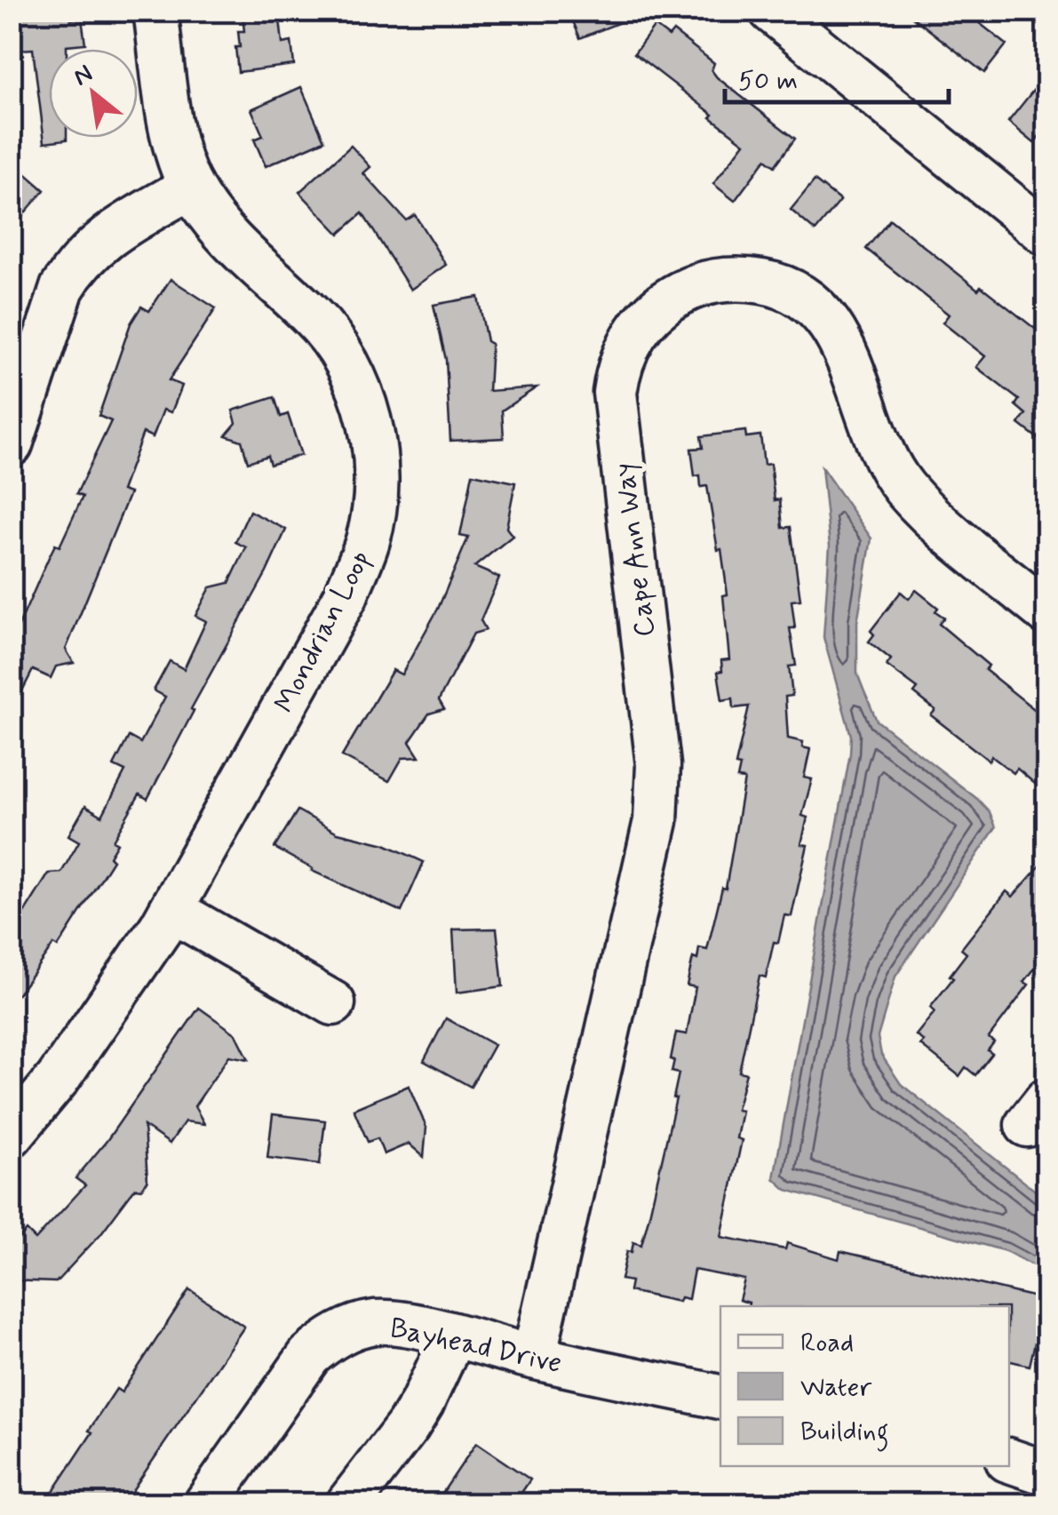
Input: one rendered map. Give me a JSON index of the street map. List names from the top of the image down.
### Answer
{
  "streets": {
    "street": ["Cape Ann Way", "Mondrian Loop", "Bayhead Drive"]
  },
  "crossings": [
    ["Cape Ann Way", "Bayhead Drive"]
  ],
  "legend": ["Road", "Water", "Building"],
  "scale_bar": "50 m",
  "north": "top left"
}
